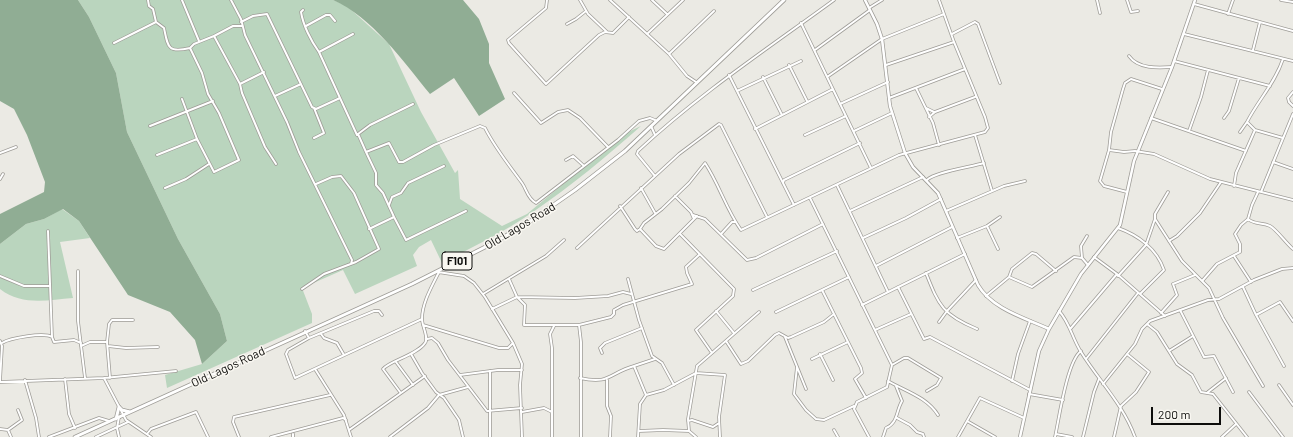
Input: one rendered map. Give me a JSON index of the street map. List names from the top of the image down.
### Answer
{
  "streets": {
    "main road": ["Old Lagos Road", "F101"]
  },
  "scale_bar": "200 m"
}
